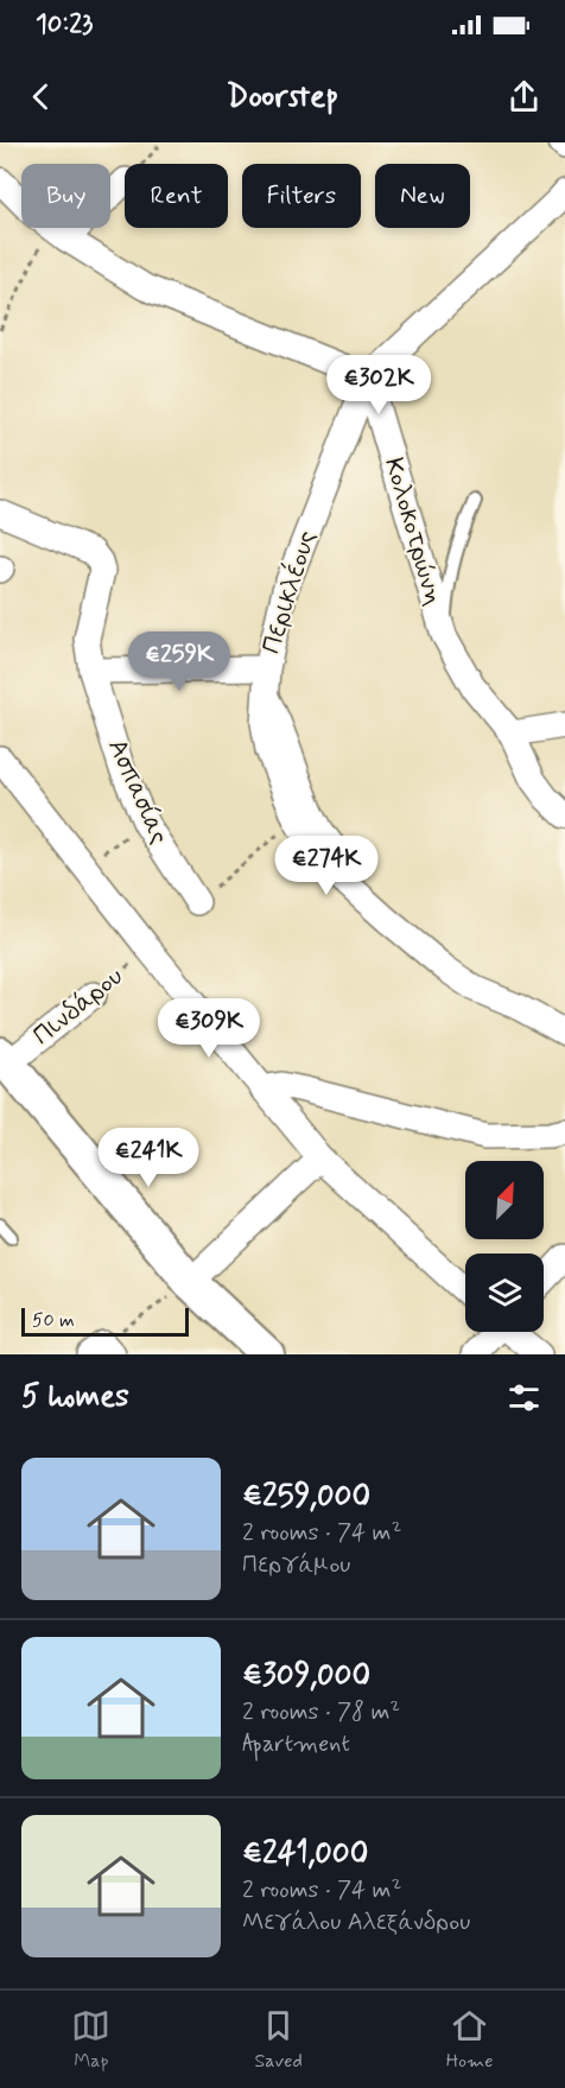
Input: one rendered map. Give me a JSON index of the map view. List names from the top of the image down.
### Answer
{
  "streets": {
    "street": [
      "Κολοκοτρώνη",
      "Περικλέους",
      "Ασπασίας",
      "Πινδάρου"
    ]
  },
  "crossings": [
    ["Κολοκοτρώνη", "Περικλέους"]
  ],
  "scale_bar": "50 m",
  "north": "top right",
  "page": {
    "status": "10:23",
    "header": "Doorstep",
    "chip": [
      "Buy",
      "Rent",
      "Filters",
      "New"
    ],
    "price": [
      "€302K",
      "€259K",
      "€274K",
      "€309K",
      "€241K"
    ],
    "scale": "50 m",
    "heading": "5 homes",
    "list": [
      {
        "name": "€259,000",
        "note": "2 rooms · 74 m² · Περγάμου"
      },
      {
        "name": "€309,000",
        "note": "2 rooms · 78 m² · Apartment"
      },
      {
        "name": "€241,000",
        "note": "2 rooms · 74 m² · Μεγάλου Αλεξάνδρου"
      }
    ],
    "tabs": ["Map", "Saved", "Home"]
  }
}
